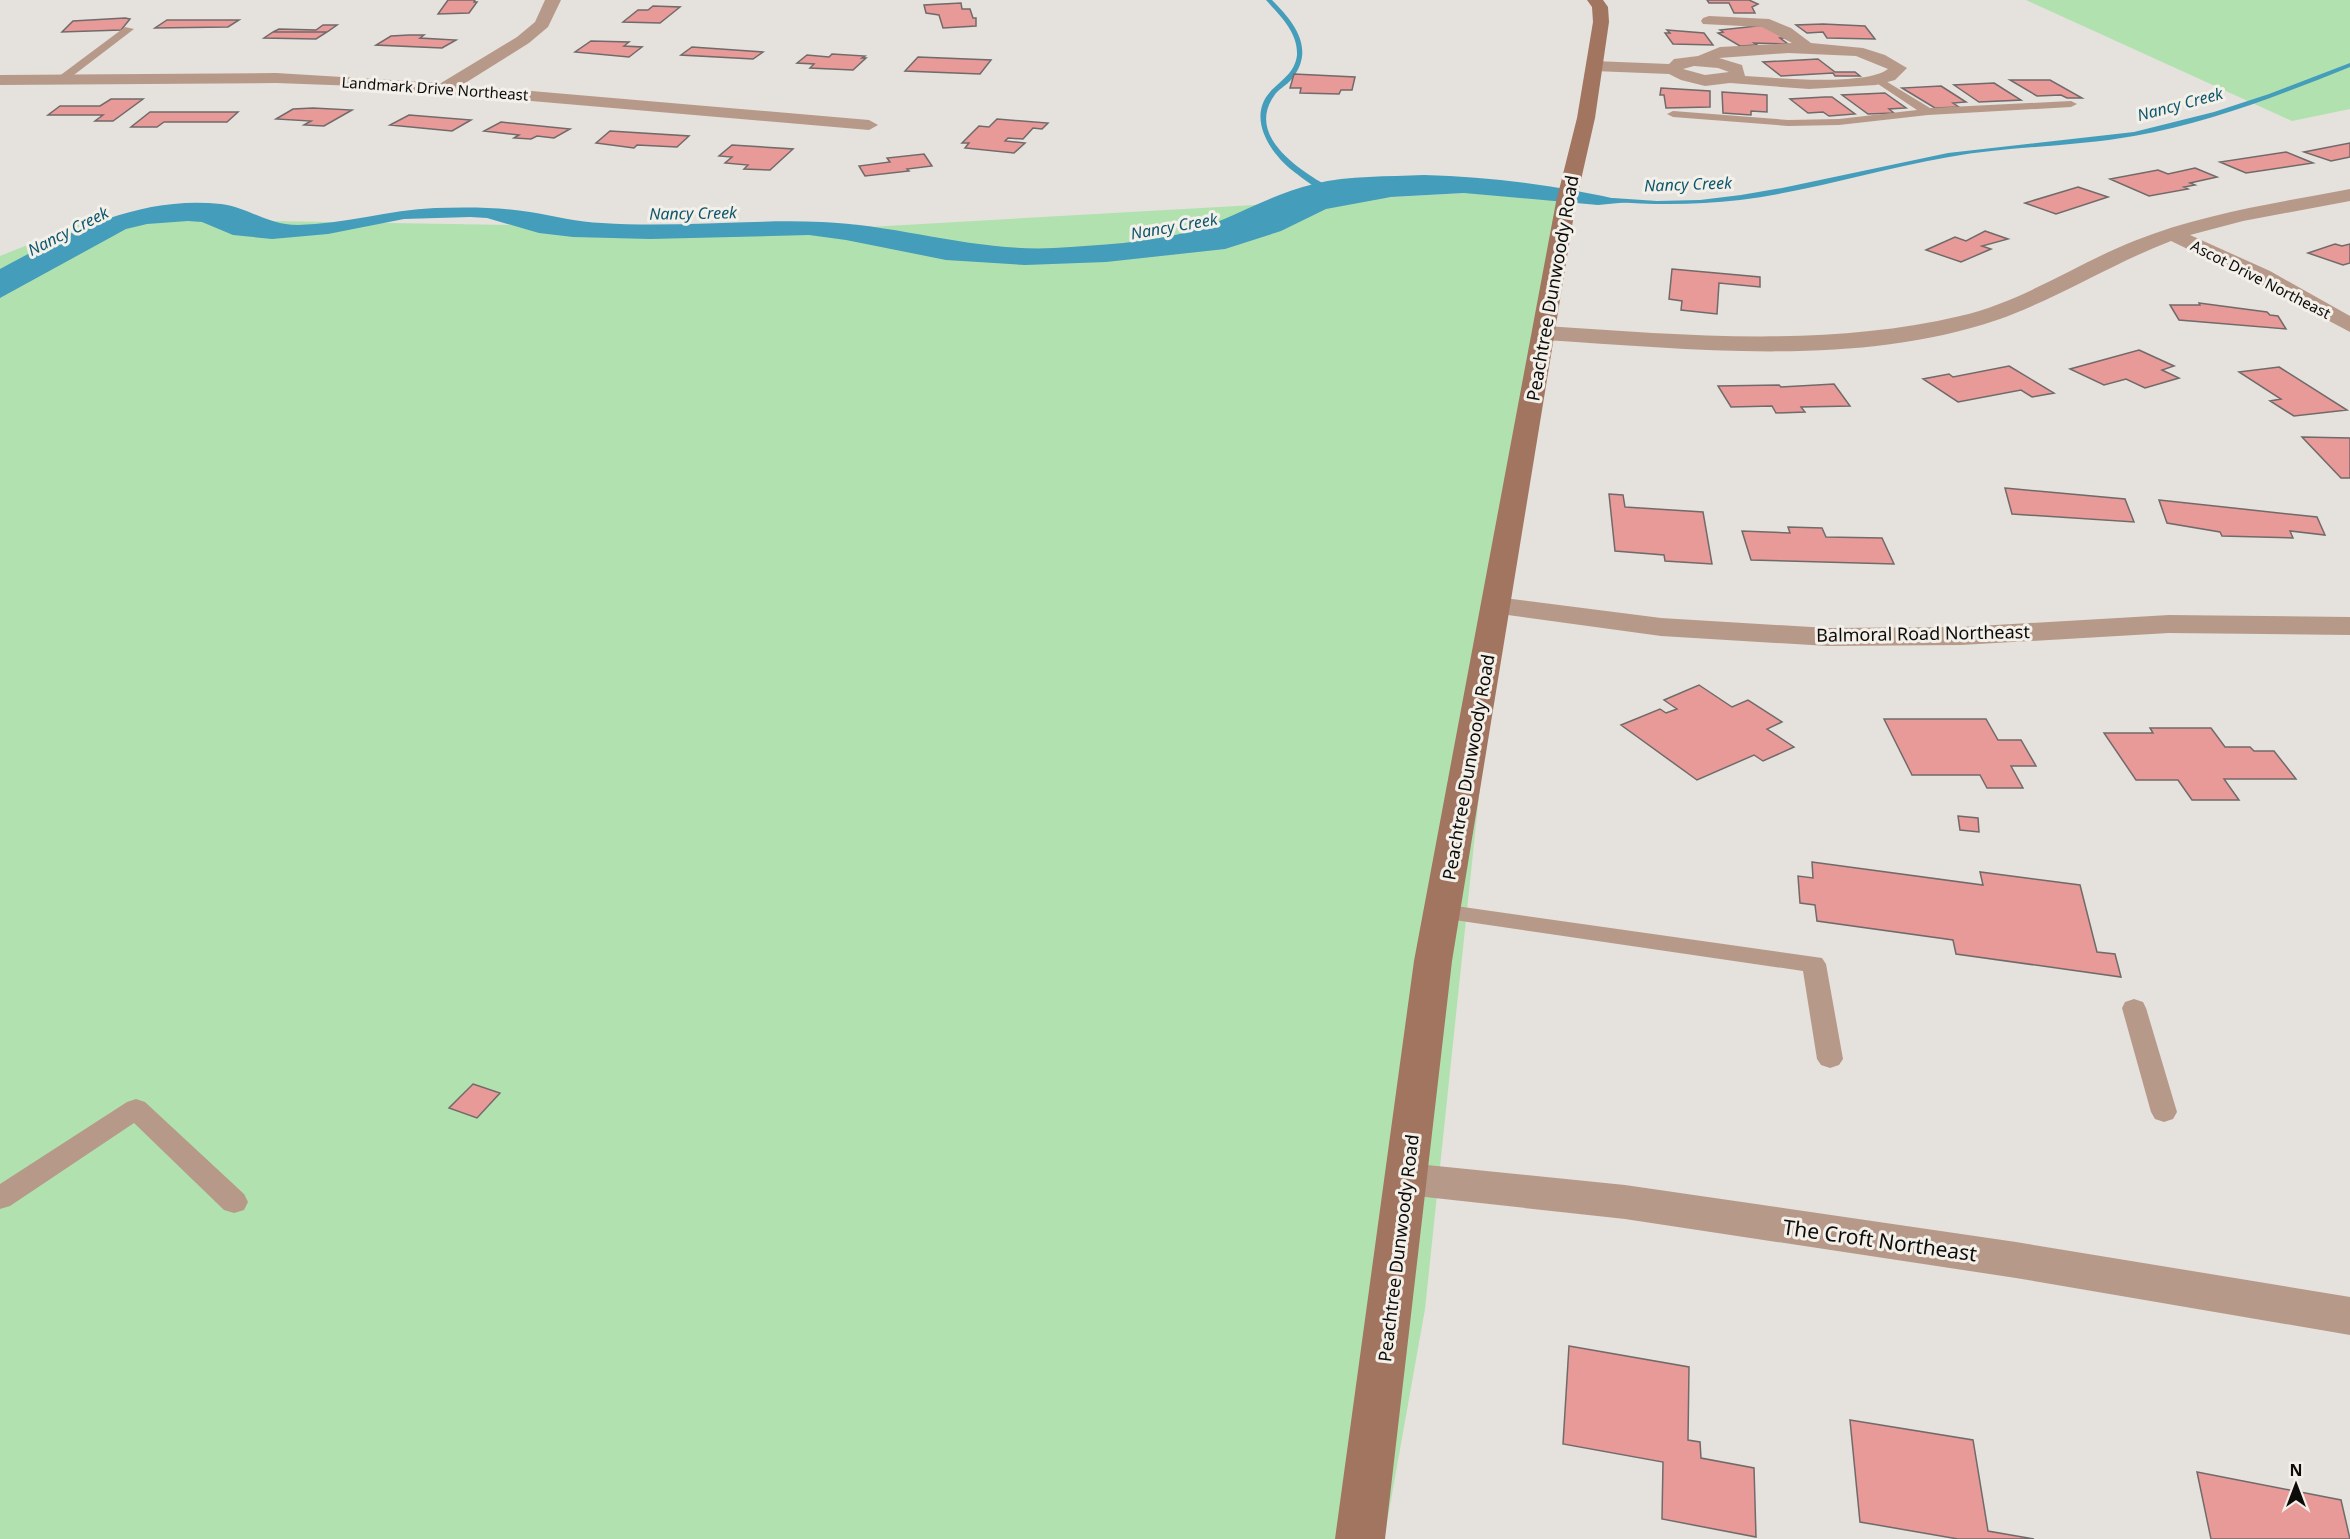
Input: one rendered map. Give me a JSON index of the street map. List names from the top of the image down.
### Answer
{
  "streets": {
    "main road": ["Peachtree Dunwoody Road"],
    "street": [
      "Landmark Drive Northeast",
      "Ascot Drive Northeast",
      "Balmoral Road Northeast",
      "The Croft Northeast"
    ]
  },
  "crossings": [
    ["Peachtree Dunwoody Road", "Balmoral Road Northeast"],
    ["Peachtree Dunwoody Road", "The Croft Northeast"]
  ],
  "water": ["Nancy Creek"],
  "north": "top"
}
